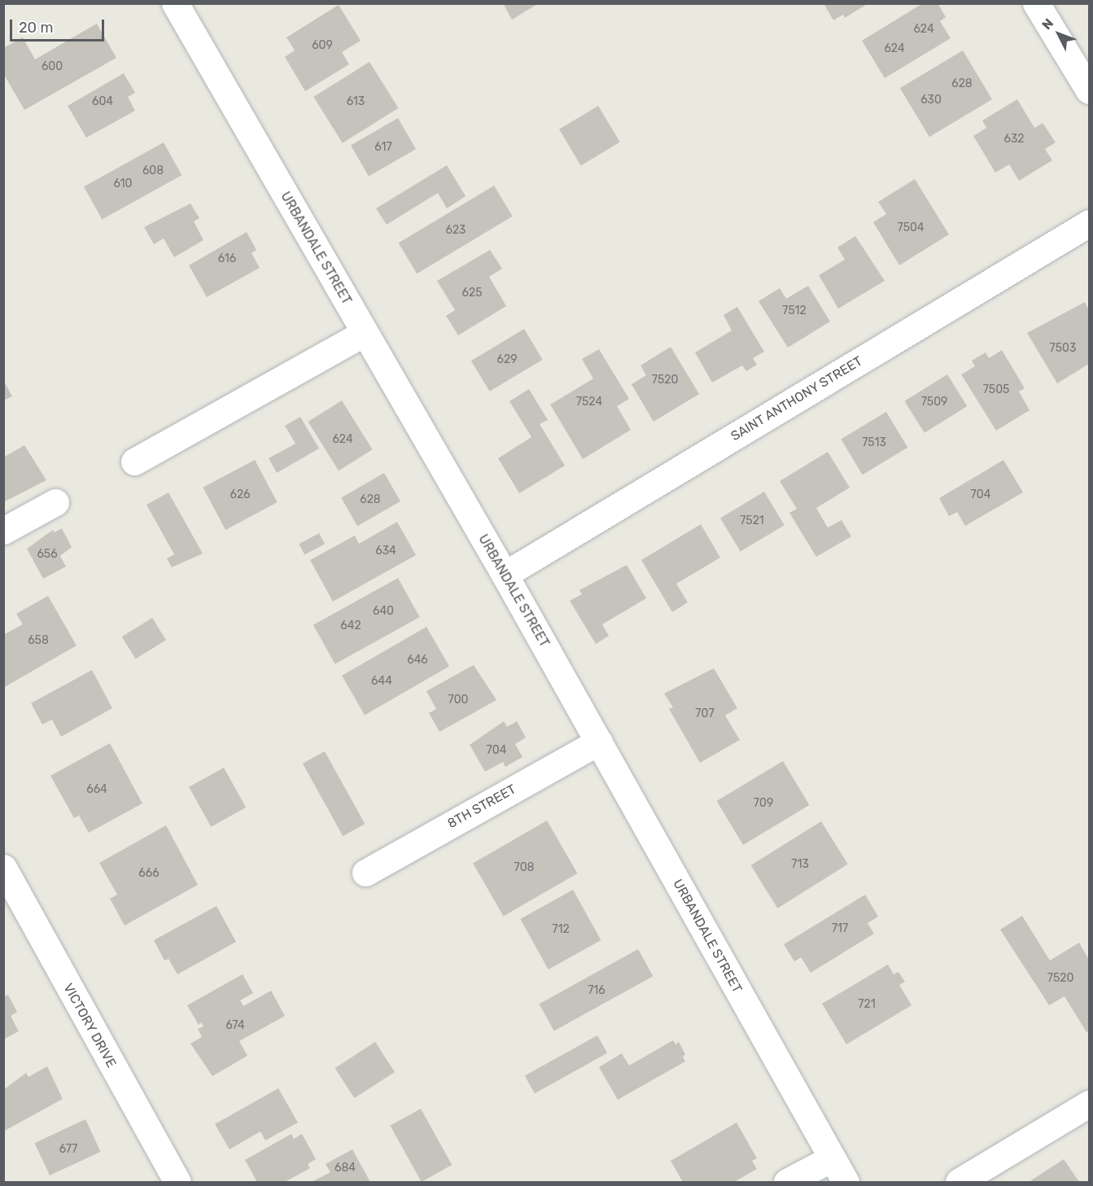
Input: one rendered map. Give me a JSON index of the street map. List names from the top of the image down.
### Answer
{
  "streets": {
    "street": [
      "URBANDALE STREET",
      "SAINT ANTHONY STREET",
      "8TH STREET",
      "VICTORY DRIVE"
    ]
  },
  "crossings": [
    ["URBANDALE STREET", "SAINT ANTHONY STREET"],
    ["URBANDALE STREET", "8TH STREET"]
  ],
  "house_numbers": [
    "624",
    "609",
    "624",
    "600",
    "628",
    "630",
    "604",
    "613",
    "632",
    "617",
    "608",
    "610",
    "7504",
    "623",
    "616",
    "625",
    "7512",
    "7503",
    "629",
    "7520",
    "7505",
    "7524",
    "7509",
    "624",
    "7513",
    "626",
    "704",
    "628",
    "7521",
    "634",
    "656",
    "640",
    "642",
    "658",
    "646",
    "644",
    "700",
    "707",
    "704",
    "664",
    "709",
    "713",
    "708",
    "666",
    "717",
    "712",
    "7520",
    "716",
    "721",
    "674",
    "677",
    "684"
  ],
  "scale_bar": "20 m",
  "north": "top left"
}
